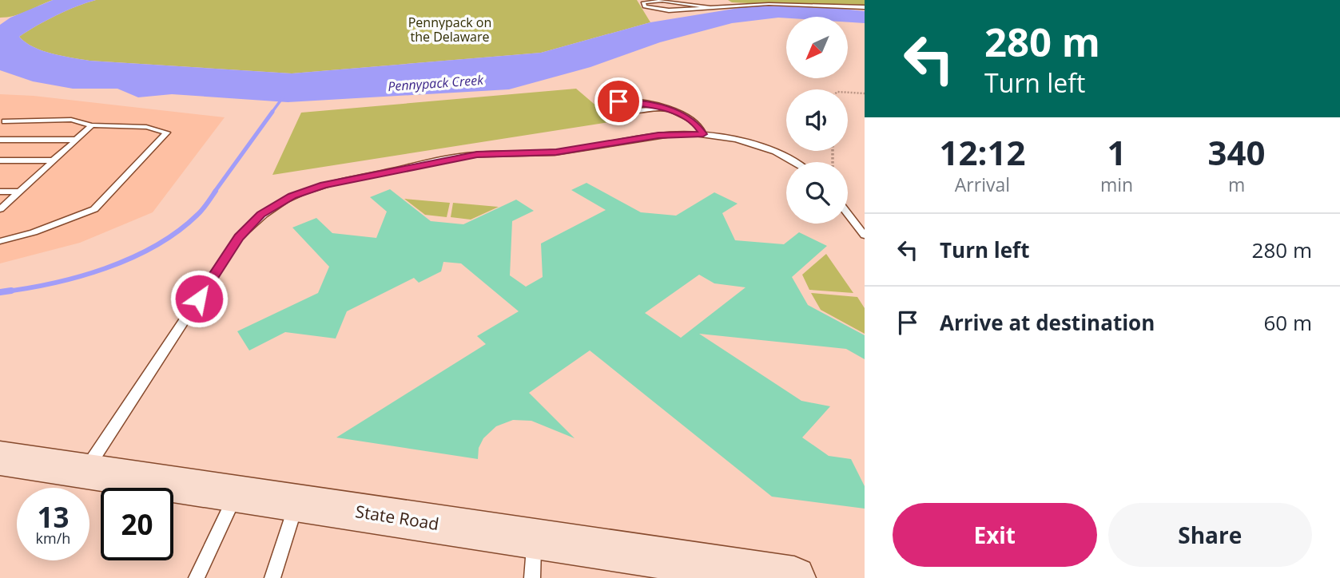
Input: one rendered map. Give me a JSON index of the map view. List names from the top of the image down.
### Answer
{
  "streets": {
    "main road": ["State Road"]
  },
  "water": ["Pennypack Creek"],
  "parks": ["Pennypack on the Delaware"],
  "north": "bottom left",
  "page": {
    "turn": ["280 m", "Turn left"],
    "eta": [
      "12:12",
      "Arrival",
      "1",
      "min",
      "340",
      "m"
    ],
    "list": [
      {
        "name": "Turn left",
        "value": "280 m"
      },
      {
        "name": "Arrive at destination",
        "value": "60 m"
      }
    ],
    "speed": "13 km/h",
    "limit": "20",
    "buttons": ["Exit", "Share"]
  }
}
